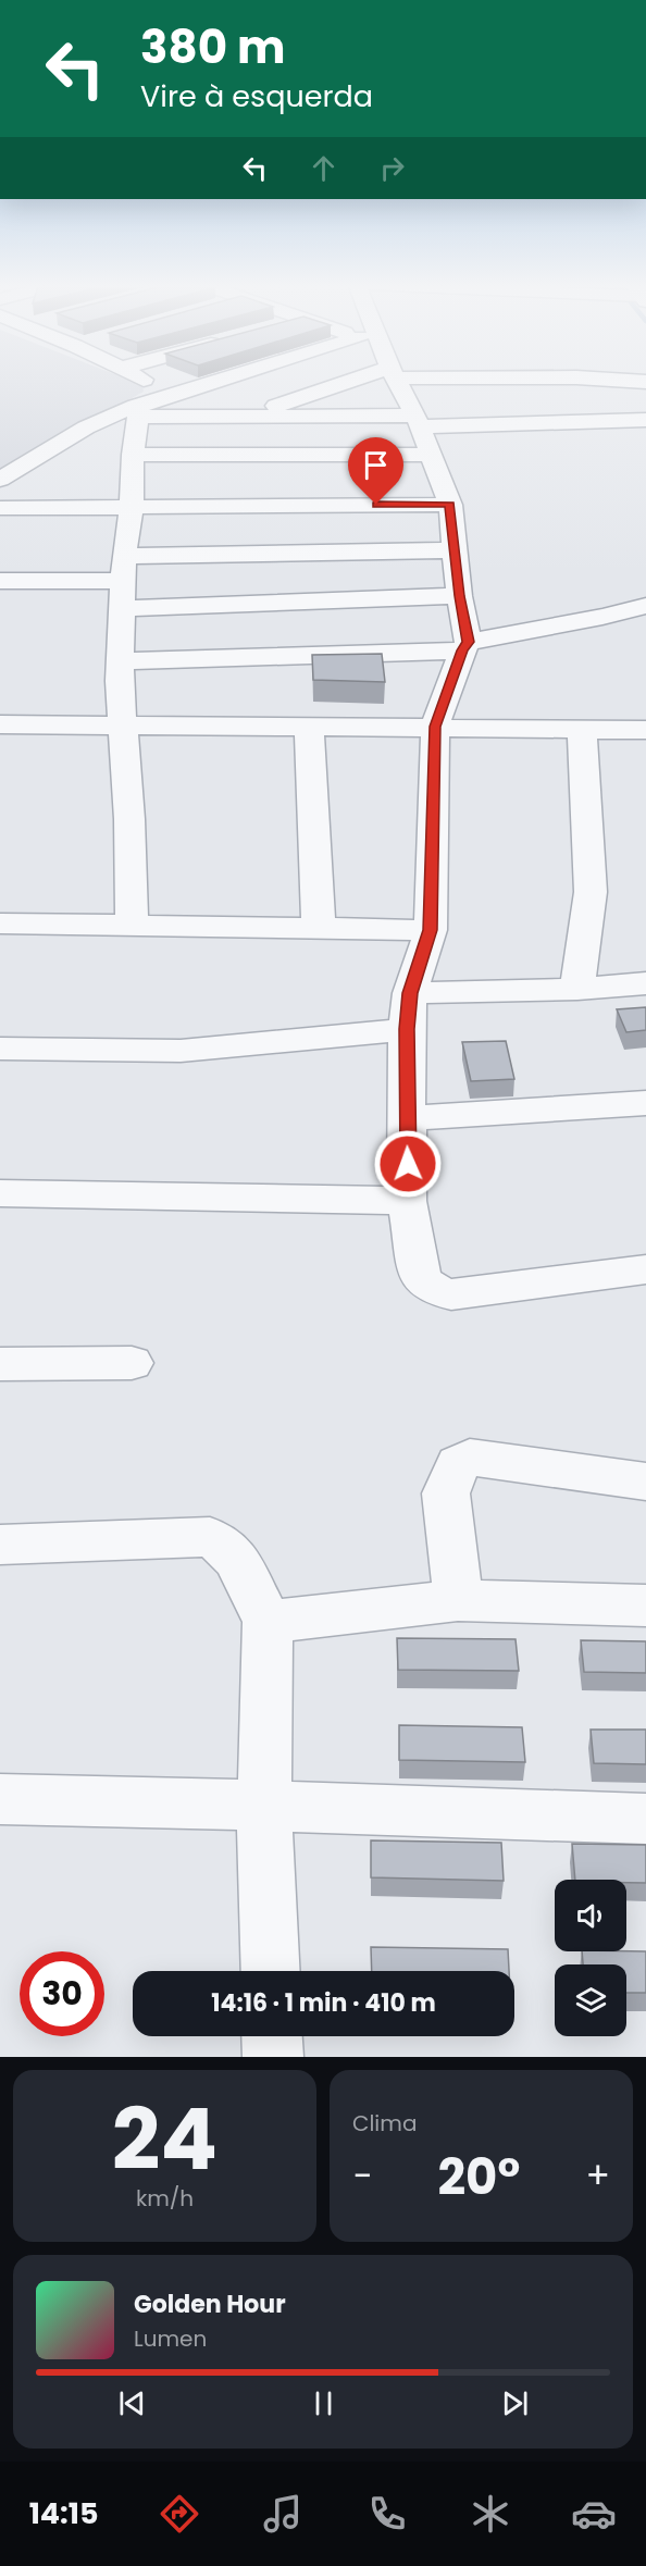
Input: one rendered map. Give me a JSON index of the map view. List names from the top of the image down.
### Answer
{
  "page": {
    "turn": ["380 m", "Vire à esquerda"],
    "limit": "30",
    "trip": "14:16 · 1 min · 410 m",
    "tile": [
      ["24", "km/h"],
      "Clima"
    ],
    "heat": ["−", "20°", "+"],
    "song": ["Golden Hour", "Lumen"],
    "tabs": "14:15"
  }
}
